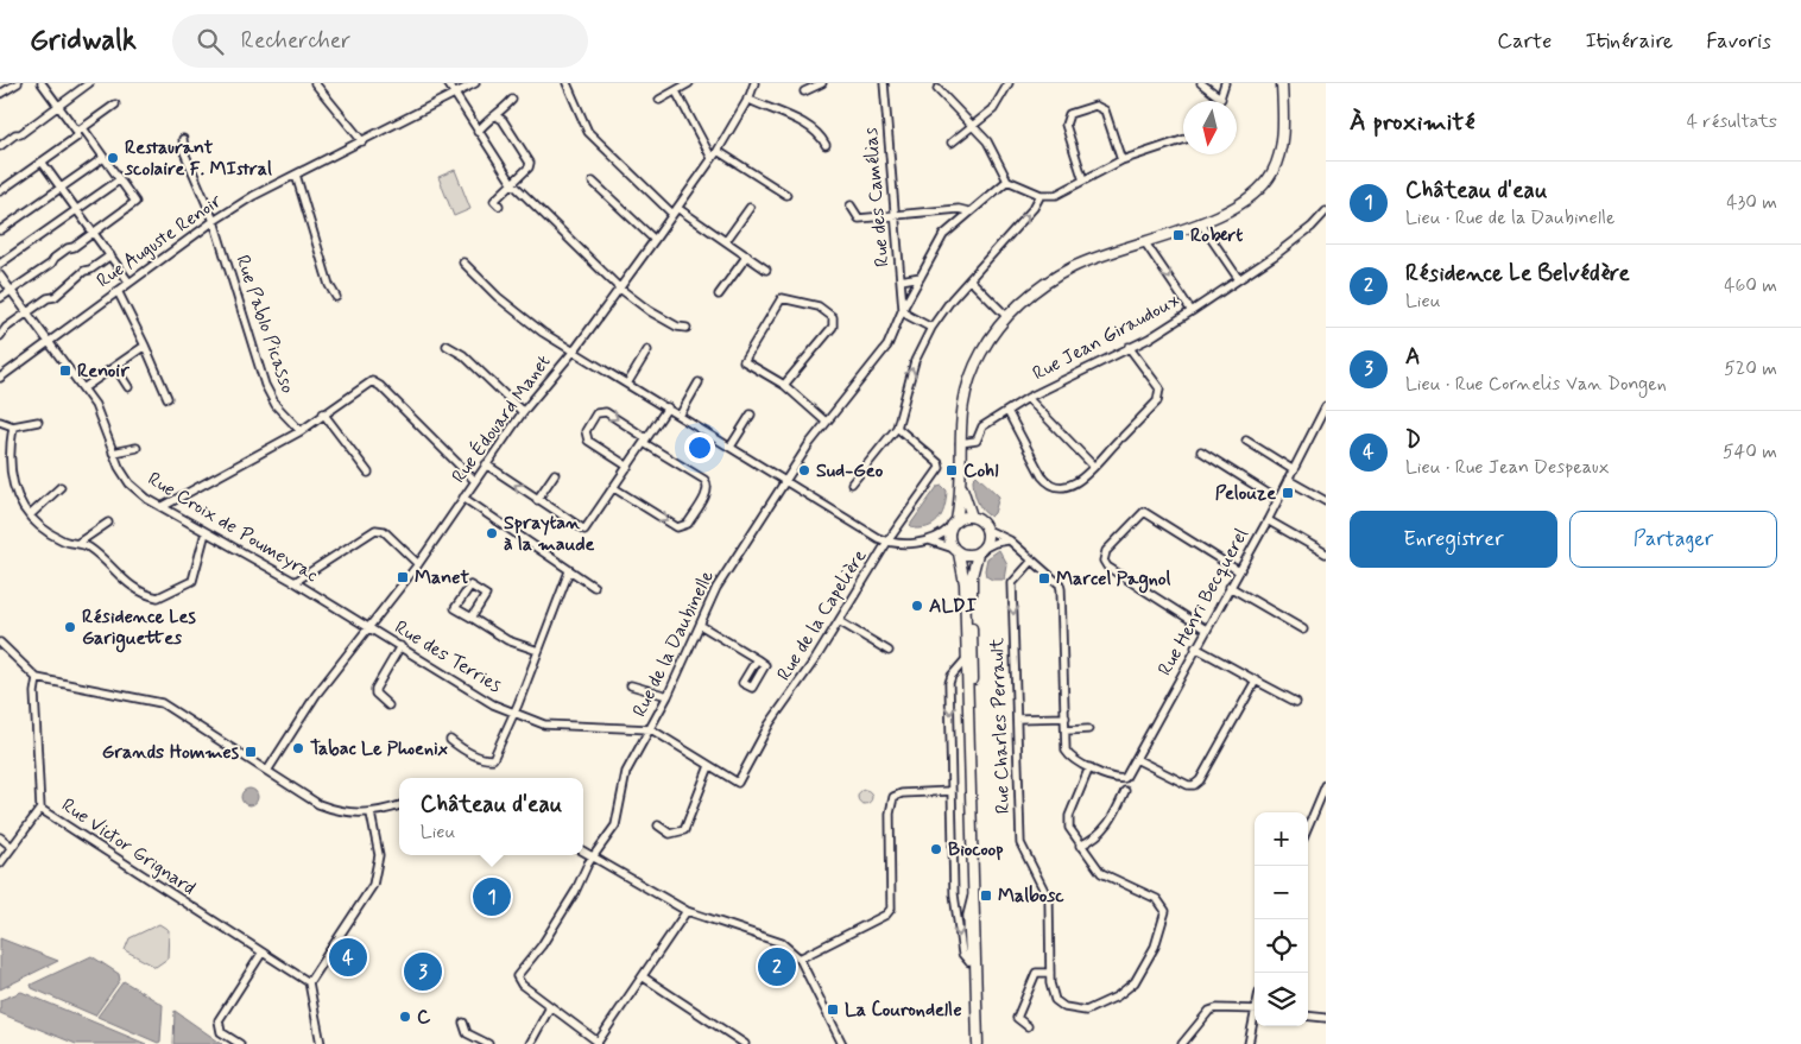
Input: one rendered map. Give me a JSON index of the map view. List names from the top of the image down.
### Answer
{
  "streets": {
    "street": [
      "Rue des Camélias",
      "Rue Auguste Renoir",
      "Rue Pablo Picasso",
      "Rue Jean Giraudoux",
      "Rue Édouard Manet",
      "Rue Croix de Poumeyrac",
      "Rue Henri Becquerel",
      "Rue de la Capelière",
      "Rue de la Daubinelle",
      "Rue des Terries",
      "Rue Charles Perrault",
      "Rue Victor Grignard"
    ]
  },
  "crossings": [
    ["Rue des Camélias", "Rue de la Daubinelle"],
    ["Rue Auguste Renoir", "Rue Pablo Picasso"],
    ["Rue Auguste Renoir", "Rue Croix de Poumeyrac"],
    ["Rue Édouard Manet", "Rue Croix de Poumeyrac"],
    ["Rue Édouard Manet", "Rue des Terries"],
    ["Rue Croix de Poumeyrac", "Rue des Terries"],
    ["Rue de la Daubinelle", "Rue des Terries"]
  ],
  "places": {
    "other": [
      "Restaurant scolaire F. MIstral",
      "Sud-Geo",
      "Spraytan à la maude",
      "ALDI",
      "Résidence Les Gariguettes",
      "Tabac Le Phoenix",
      "Biocoop",
      "C"
    ],
    "transit": [
      "Robert",
      "Renoir",
      "Cohl",
      "Pelouze",
      "Manet",
      "Marcel Pagnol",
      "Grands Hommes",
      "Malbosc",
      "La Courondelle"
    ]
  },
  "north": "bottom",
  "page": {
    "header": "Gridwalk",
    "search": "Rechercher",
    "nav": ["Carte", "Itinéraire", "Favoris"],
    "heading": ["À proximité", "4 résultats"],
    "list": [
      {
        "mark": "1",
        "name": "Château d'eau",
        "note": "Lieu · Rue de la Daubinelle",
        "value": "430 m"
      },
      {
        "mark": "2",
        "name": "Résidence Le Belvédère",
        "note": "Lieu",
        "value": "460 m"
      },
      {
        "mark": "3",
        "name": "A",
        "note": "Lieu · Rue Cornelis Van Dongen",
        "value": "520 m"
      },
      {
        "mark": "4",
        "name": "D",
        "note": "Lieu · Rue Jean Despeaux",
        "value": "540 m"
      }
    ],
    "buttons": ["Enregistrer", "Partager"],
    "popup": ["Château d'eau", "Lieu"],
    "map_buttons": ["+", "−"],
    "pins": [
      "1",
      "4",
      "2",
      "3"
    ]
  }
}
